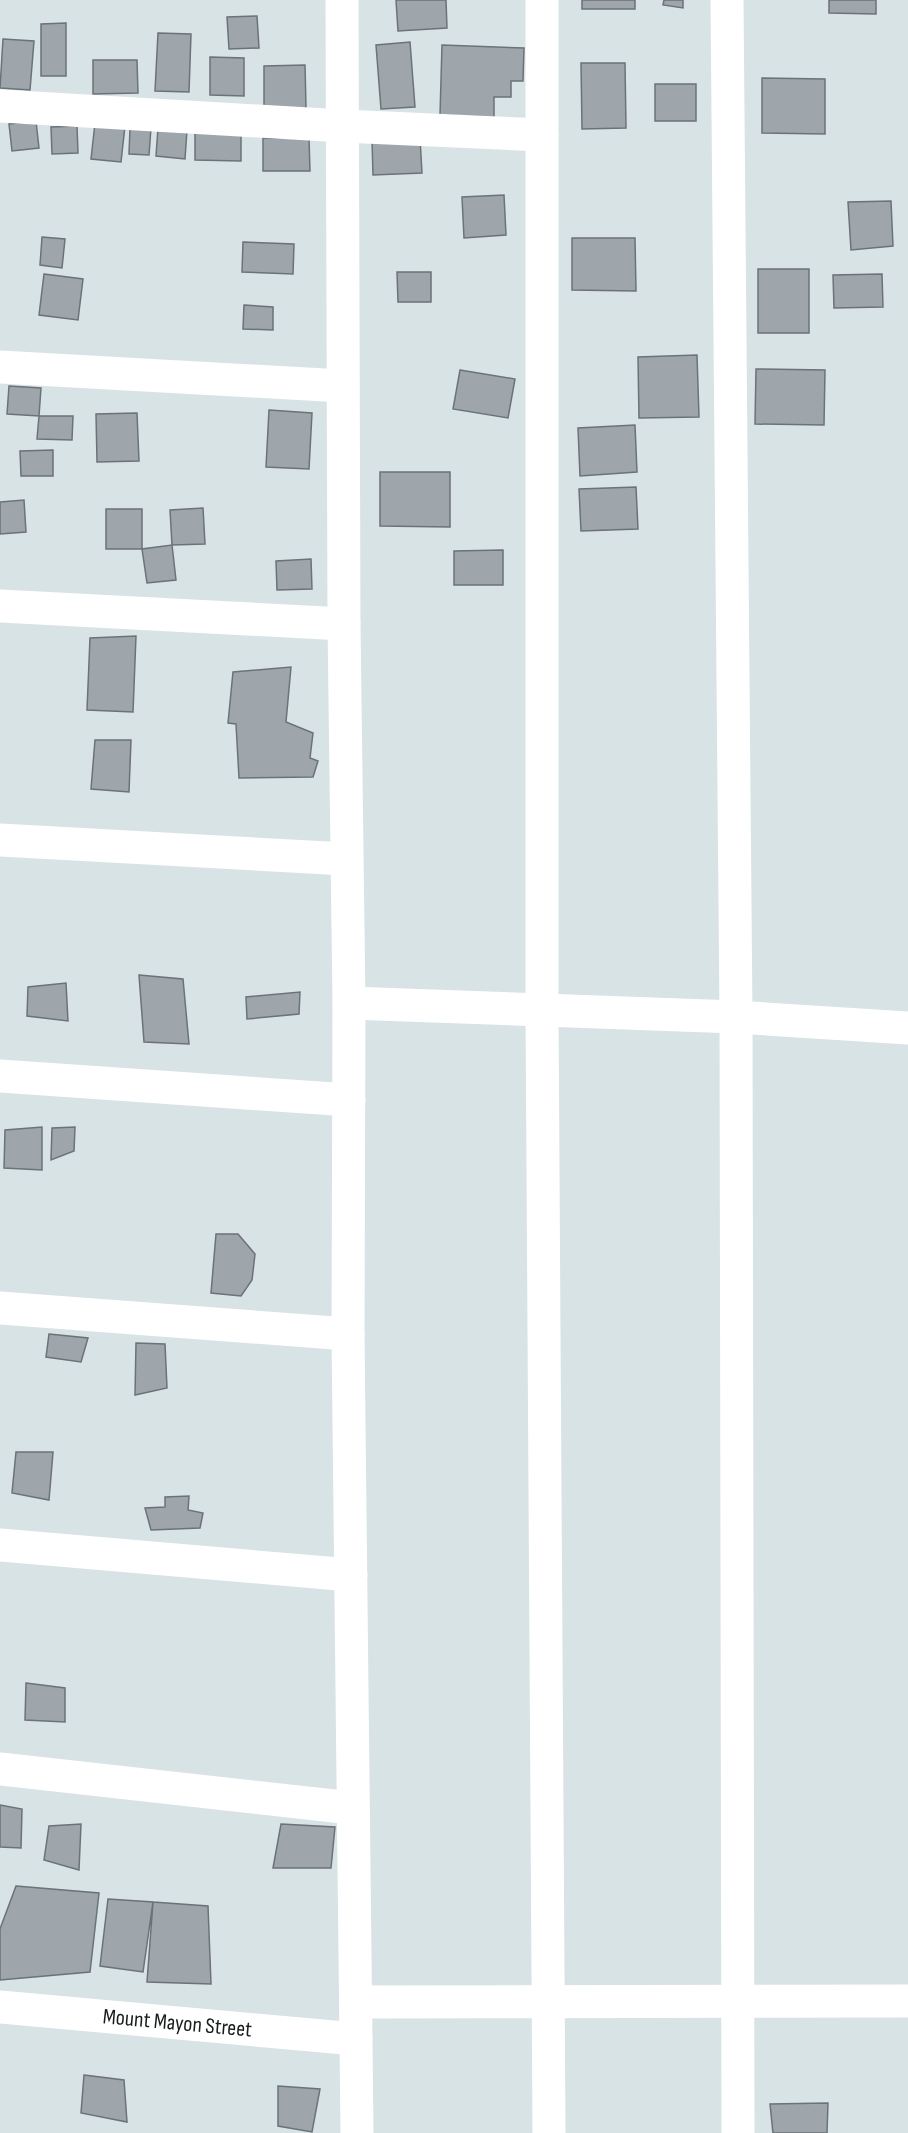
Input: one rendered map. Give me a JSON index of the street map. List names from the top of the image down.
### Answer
{
  "streets": {
    "street": ["Mount Mayon Street"]
  }
}
